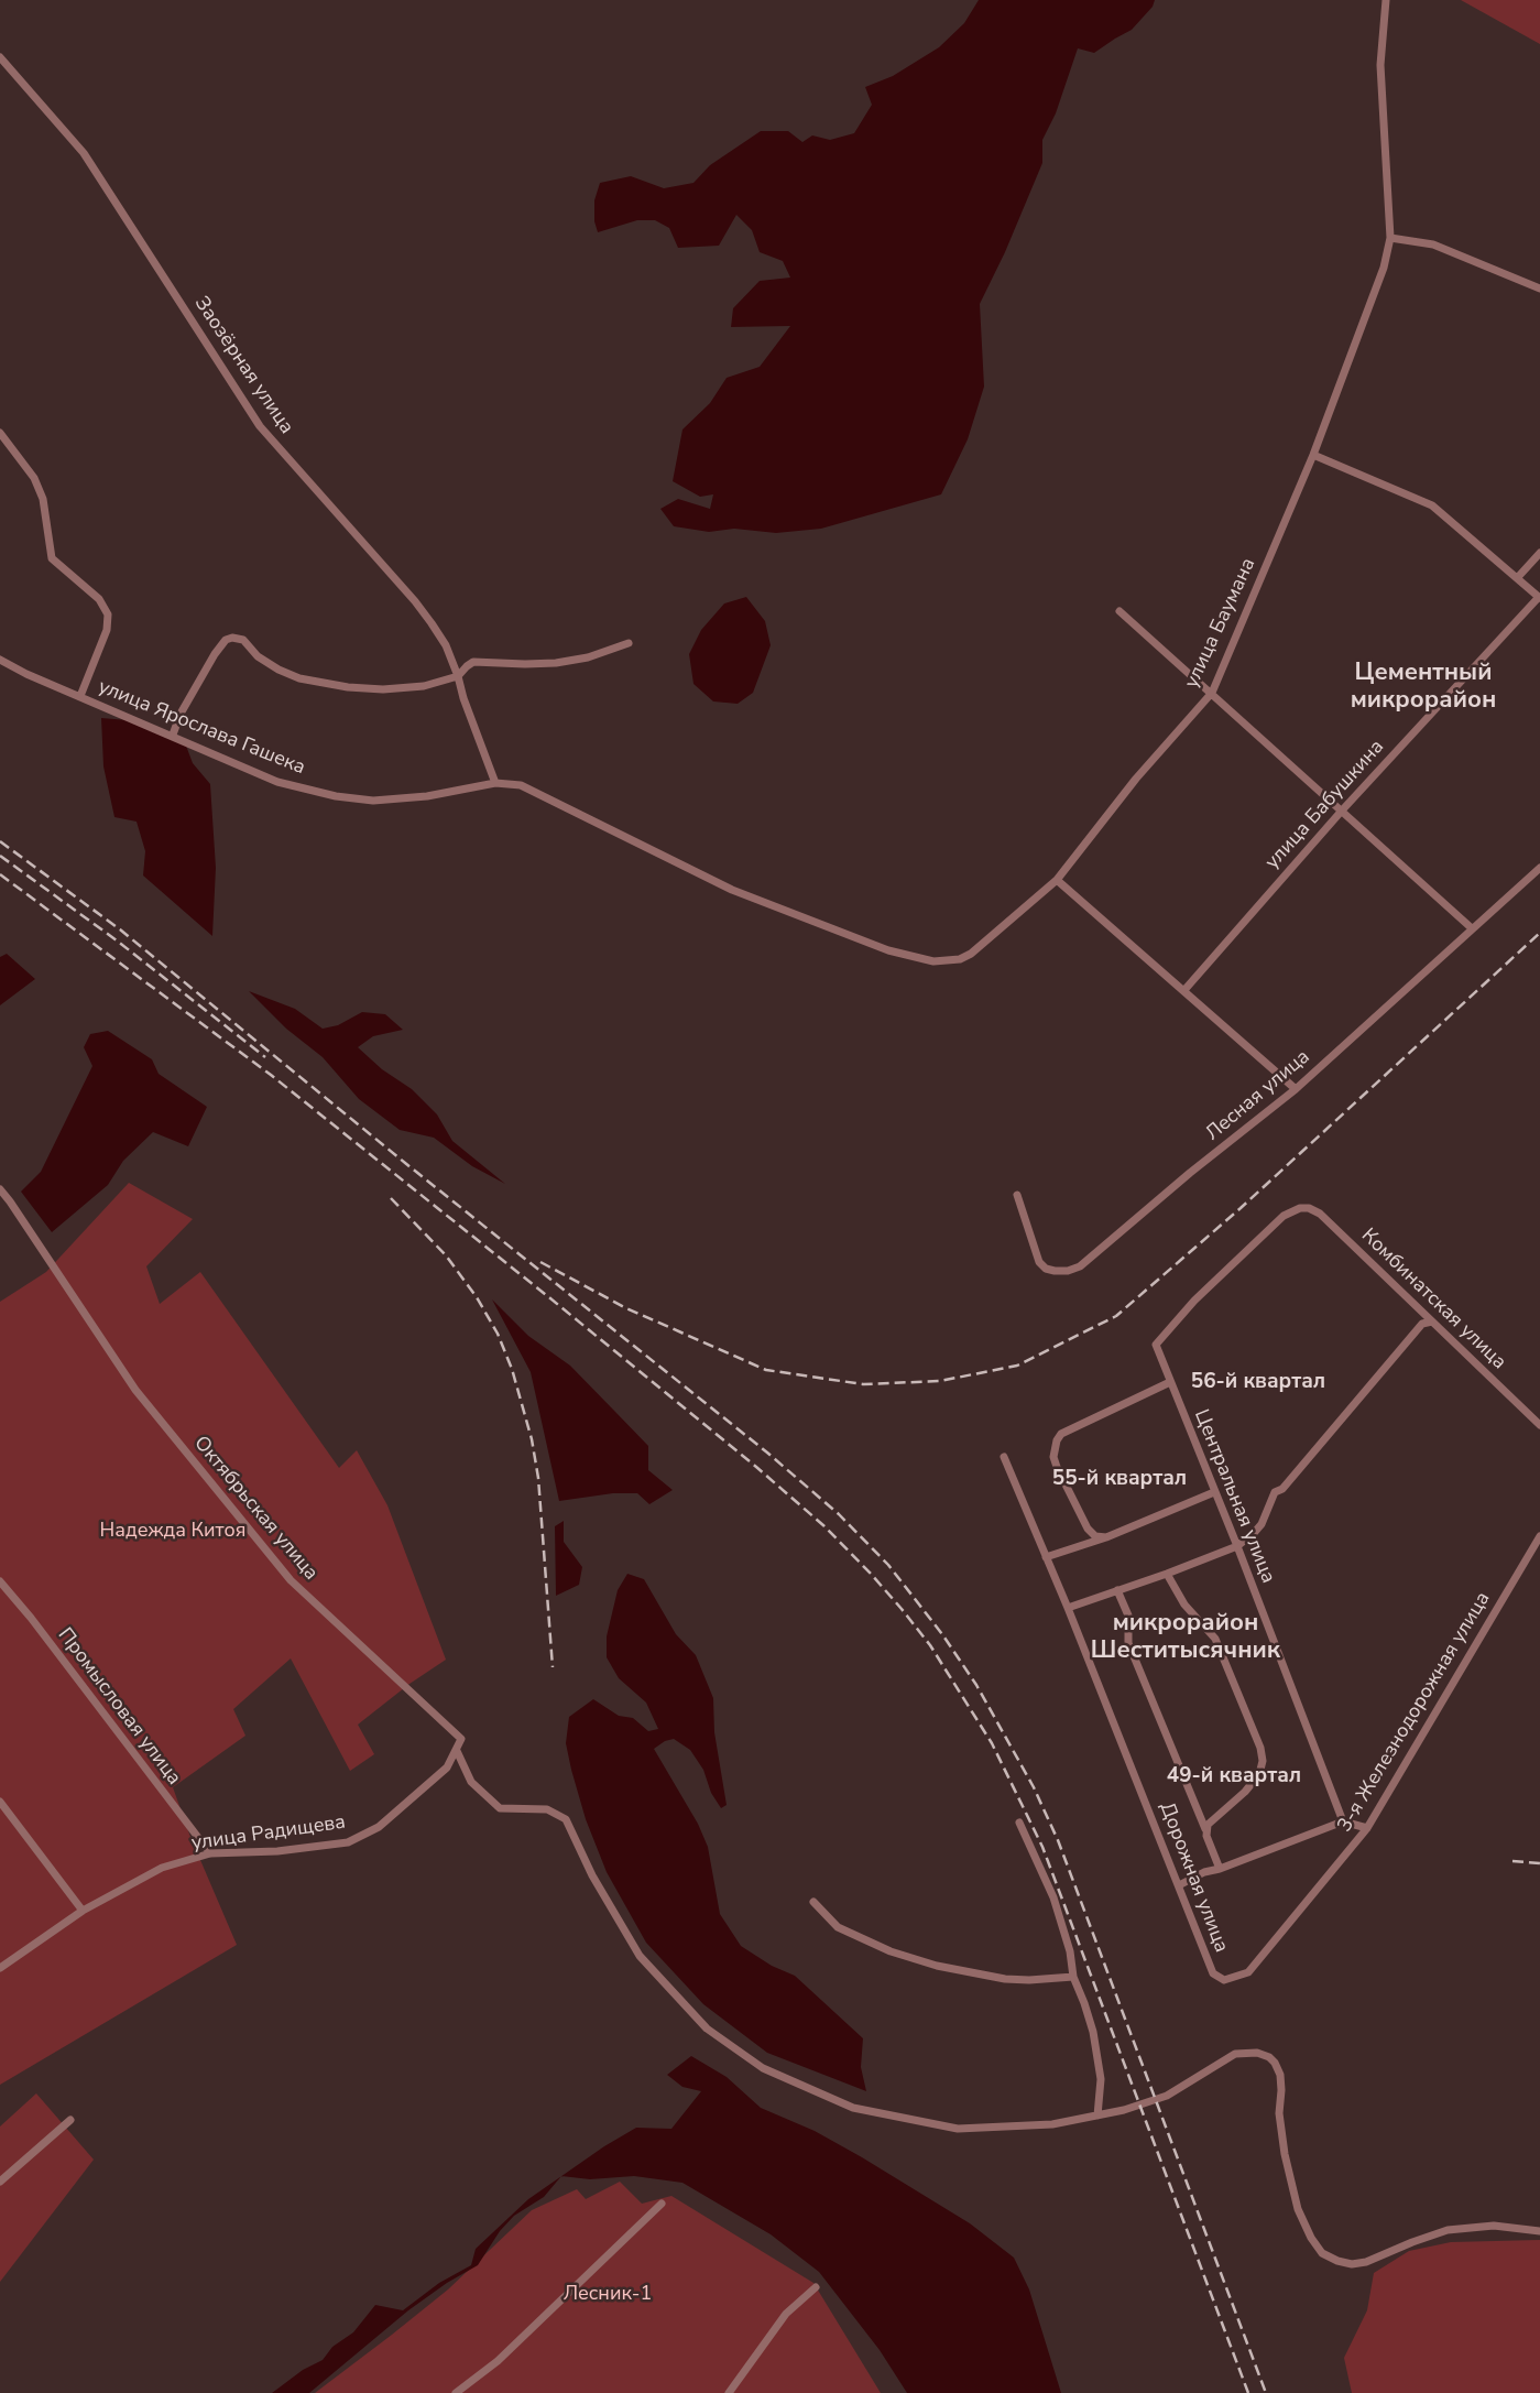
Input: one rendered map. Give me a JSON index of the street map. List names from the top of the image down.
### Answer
{
  "streets": {
    "street": [
      "Заозёрная улица",
      "улица Баумана",
      "улица Ярослава Гашека",
      "улица Бабушкина",
      "Лесная улица",
      "Комбинатская улица",
      "Центральная улица",
      "Октябрьская улица",
      "Промысловая улица",
      "3-я Железнодорожная улица",
      "улица Радищева",
      "Дорожная улица"
    ]
  },
  "crossings": [
    ["Заозёрная улица", "улица Ярослава Гашека"],
    ["улица Баумана", "улица Ярослава Гашека"],
    ["Комбинатская улица", "Центральная улица"],
    ["Октябрьская улица", "улица Радищева"],
    ["Промысловая улица", "улица Радищева"],
    ["3-я Железнодорожная улица", "Дорожная улица"]
  ],
  "districts": [
    "Цементный микрорайон",
    "56-й квартал",
    "55-й квартал",
    "микрорайон Шеститысячник",
    "49-й квартал"
  ],
  "parks": ["Надежда Китоя", "Лесник-1"]
}
